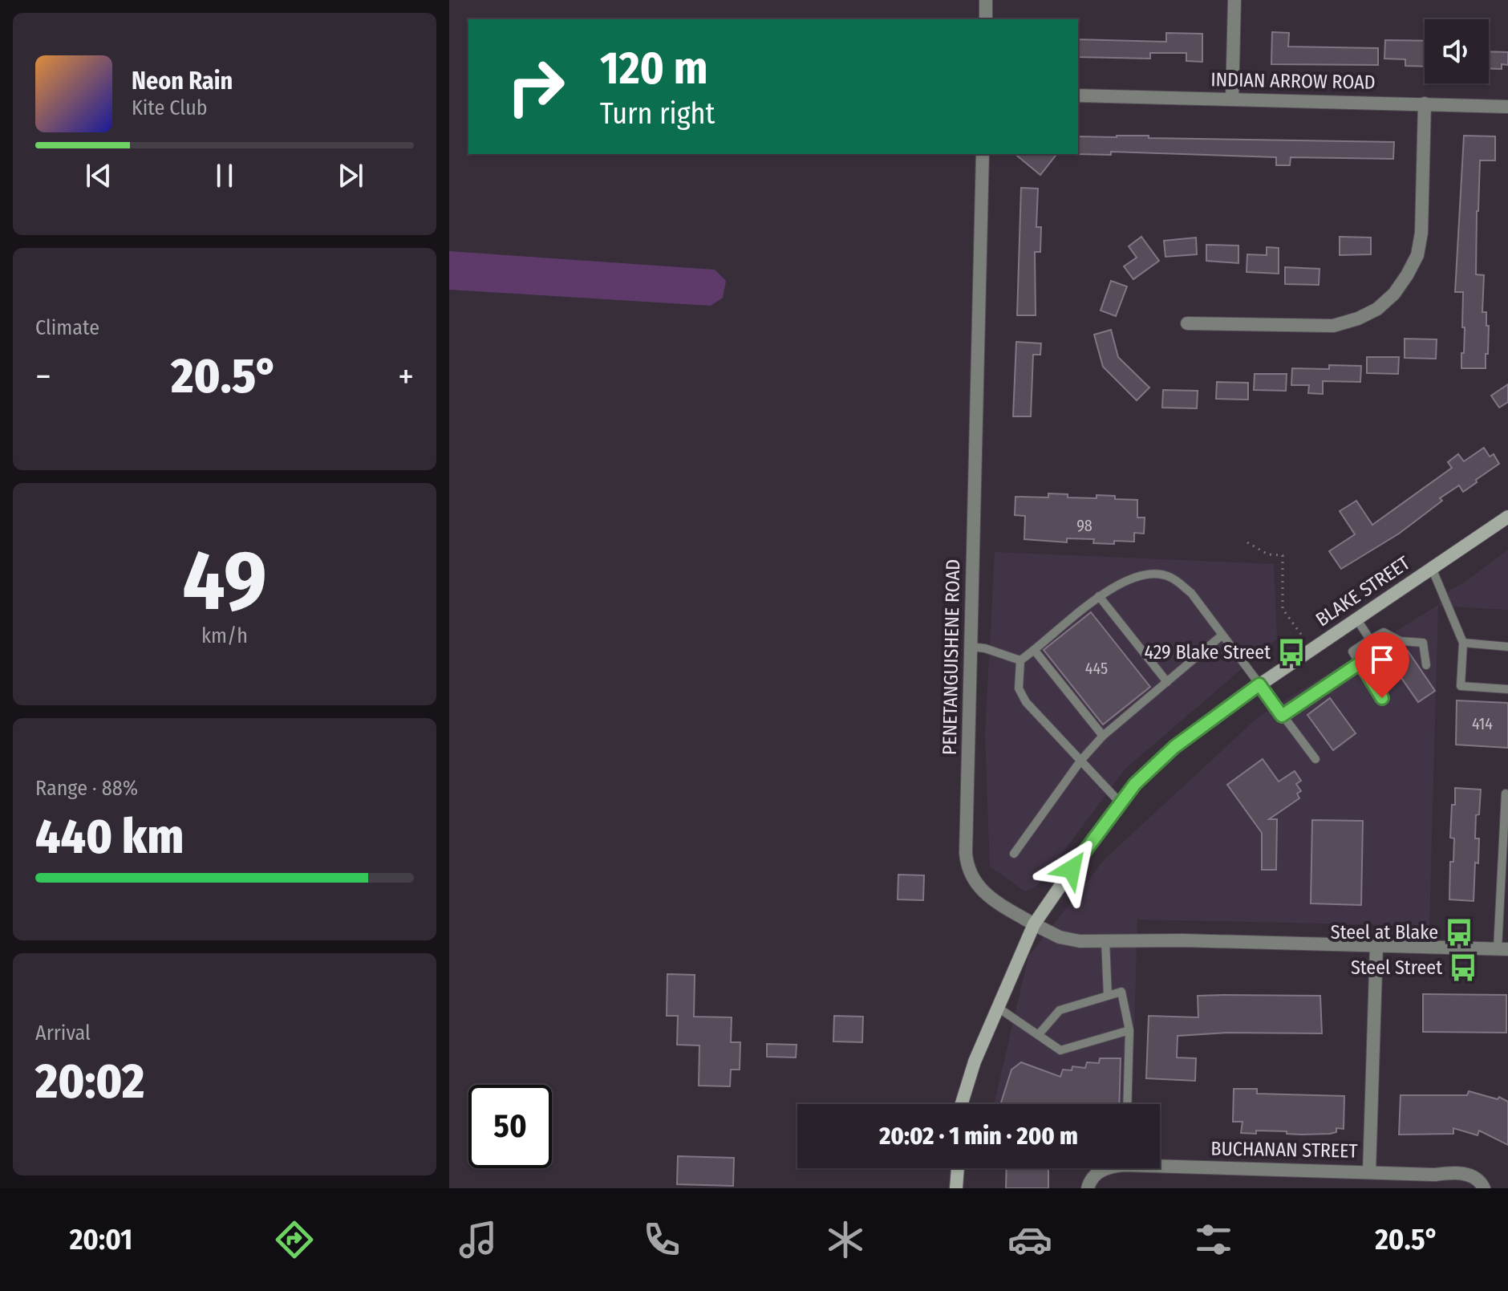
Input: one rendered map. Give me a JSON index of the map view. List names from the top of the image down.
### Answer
{
  "streets": {
    "main road": ["BLAKE STREET"],
    "street": ["INDIAN ARROW ROAD", "PENETANGUISHENE ROAD", "BUCHANAN STREET"]
  },
  "crossings": [
    ["BLAKE STREET", "PENETANGUISHENE ROAD"]
  ],
  "places": {
    "bus stop": ["429 Blake Street", "Steel at Blake", "Steel Street"]
  },
  "house_numbers": ["98", "445", "414"],
  "page": {
    "turn": ["120 m", "Turn right"],
    "song": ["Neon Rain", "Kite Club"],
    "tile": [
      "Climate",
      ["49", "km/h"],
      ["Range · 88%", "440 km"],
      ["Arrival", "20:02"]
    ],
    "heat": ["−", "20.5°", "+"],
    "limit": "50",
    "trip": "20:02 · 1 min · 200 m",
    "tabs": ["20:01", "20.5°"]
  }
}
